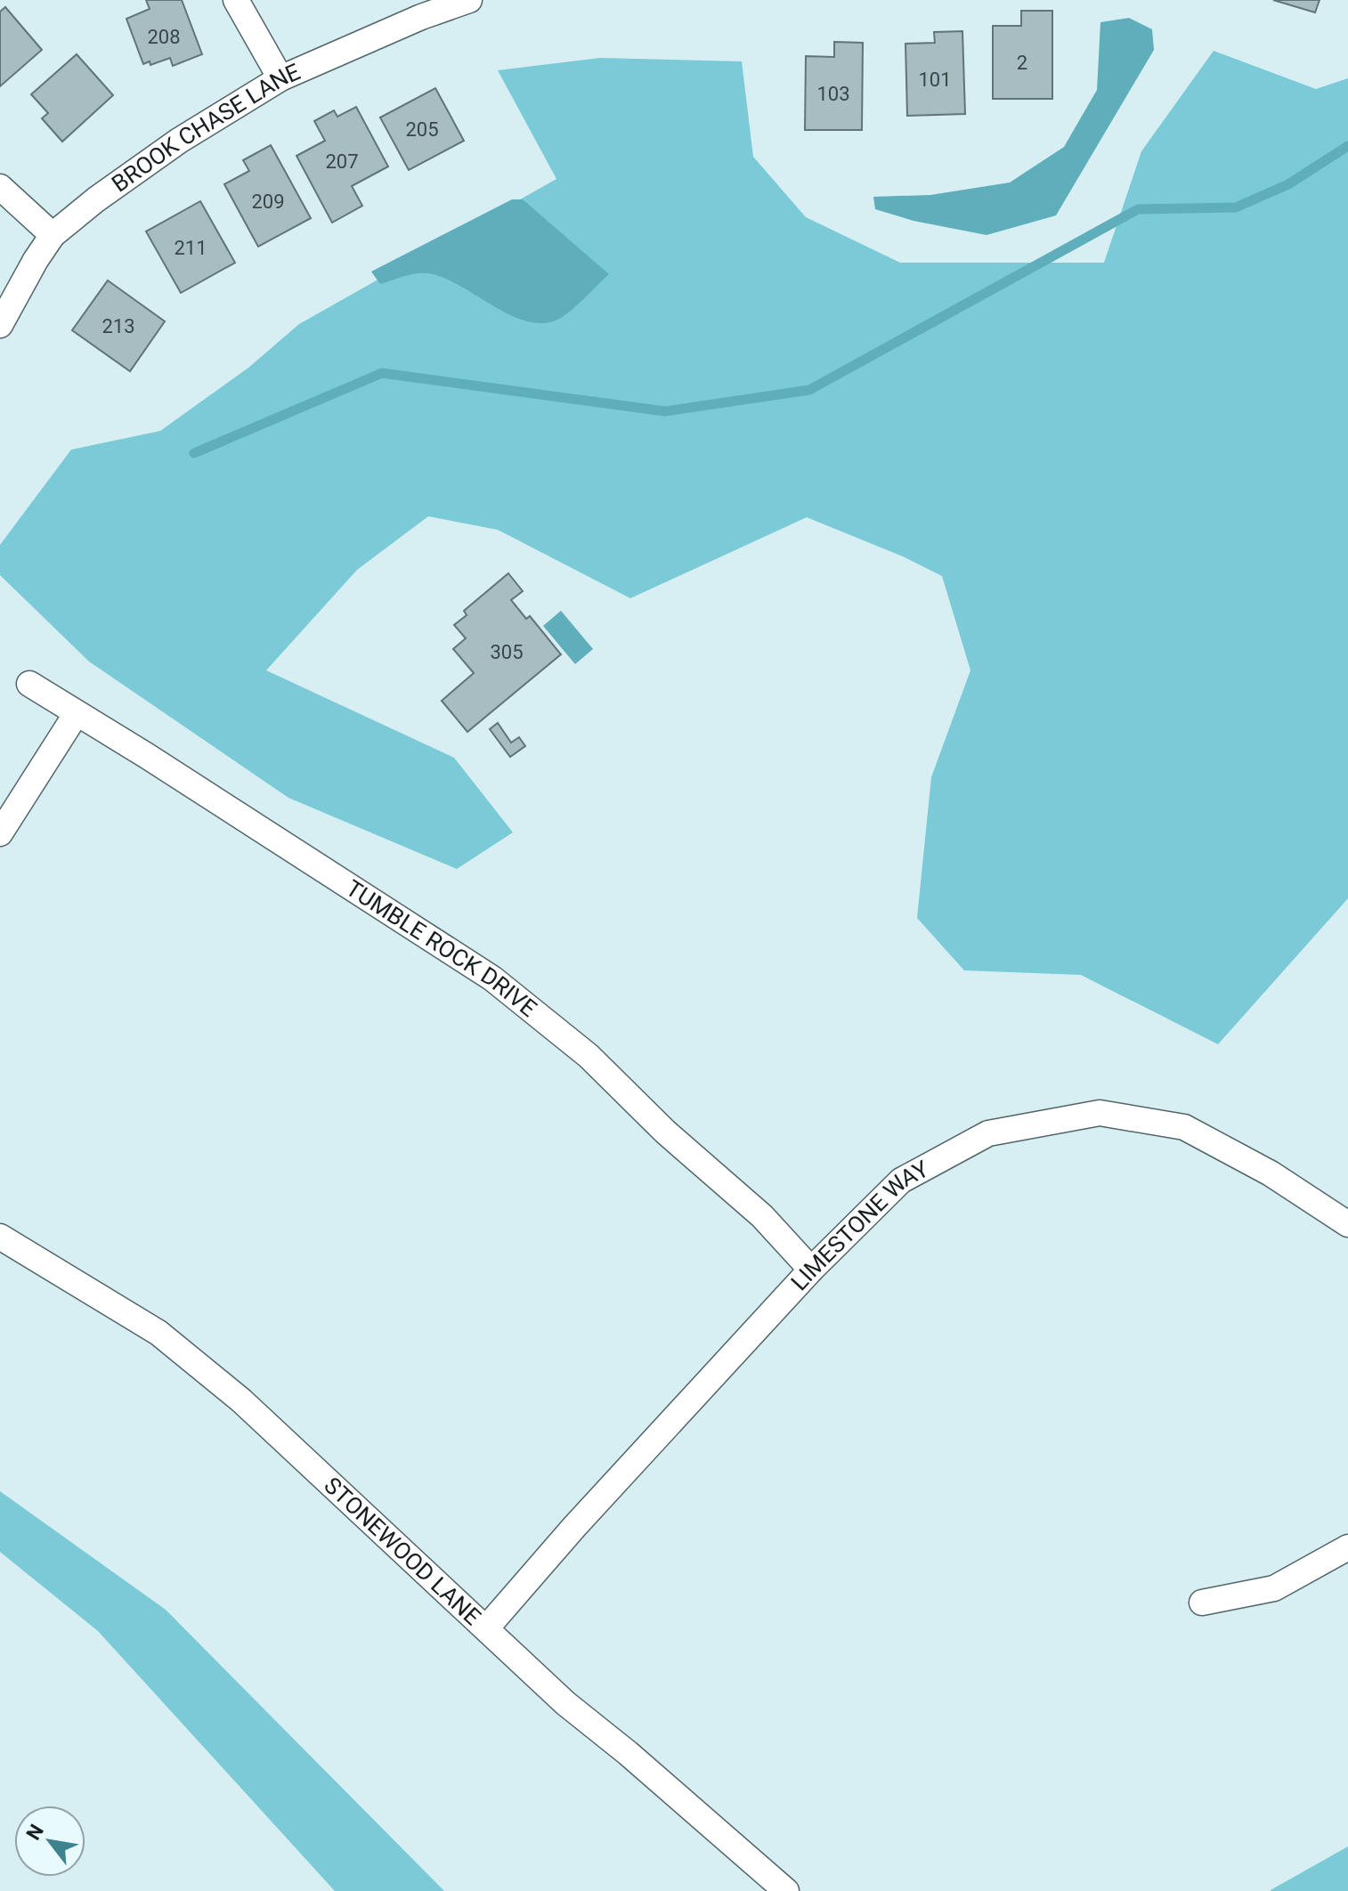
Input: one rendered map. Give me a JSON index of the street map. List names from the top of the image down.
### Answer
{
  "streets": {
    "street": [
      "BROOK CHASE LANE",
      "TUMBLE ROCK DRIVE",
      "LIMESTONE WAY",
      "STONEWOOD LANE"
    ]
  },
  "crossings": [
    ["TUMBLE ROCK DRIVE", "LIMESTONE WAY"],
    ["LIMESTONE WAY", "STONEWOOD LANE"]
  ],
  "house_numbers": [
    "208",
    "2",
    "101",
    "103",
    "205",
    "207",
    "209",
    "211",
    "213",
    "305"
  ],
  "north": "top left"
}
